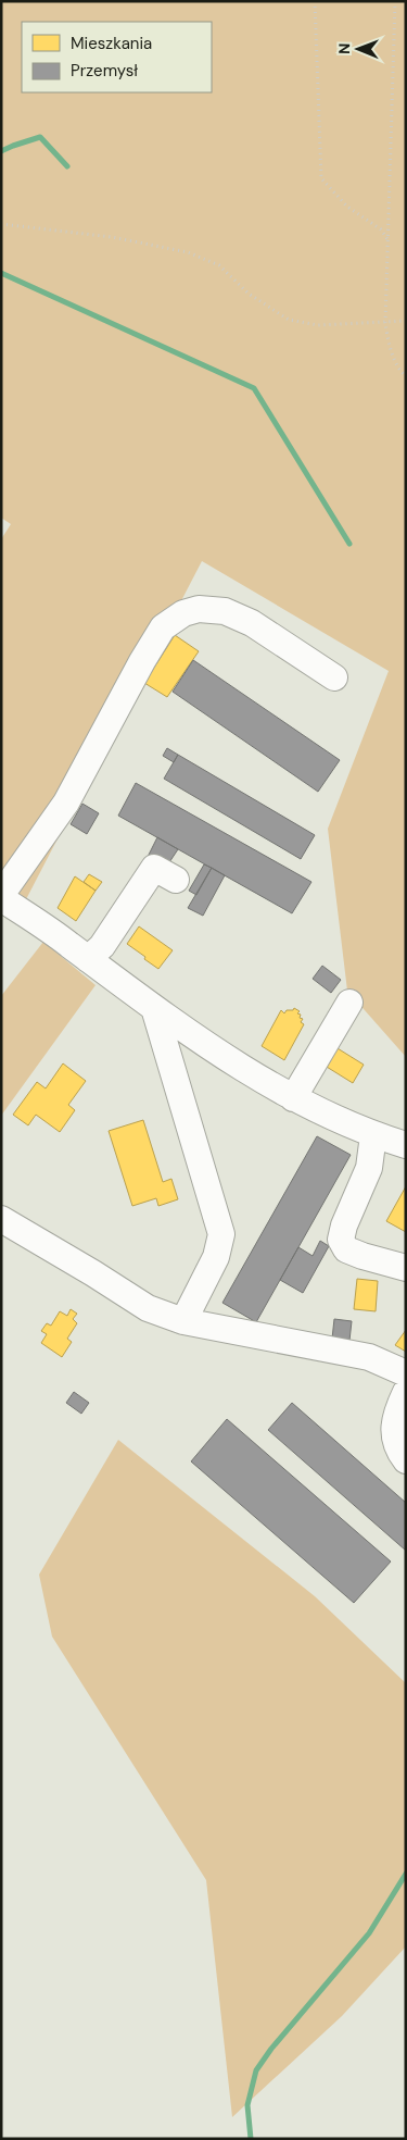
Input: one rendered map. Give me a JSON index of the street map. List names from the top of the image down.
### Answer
{
  "legend": ["Mieszkania", "Przemysł"],
  "north": "left"
}
